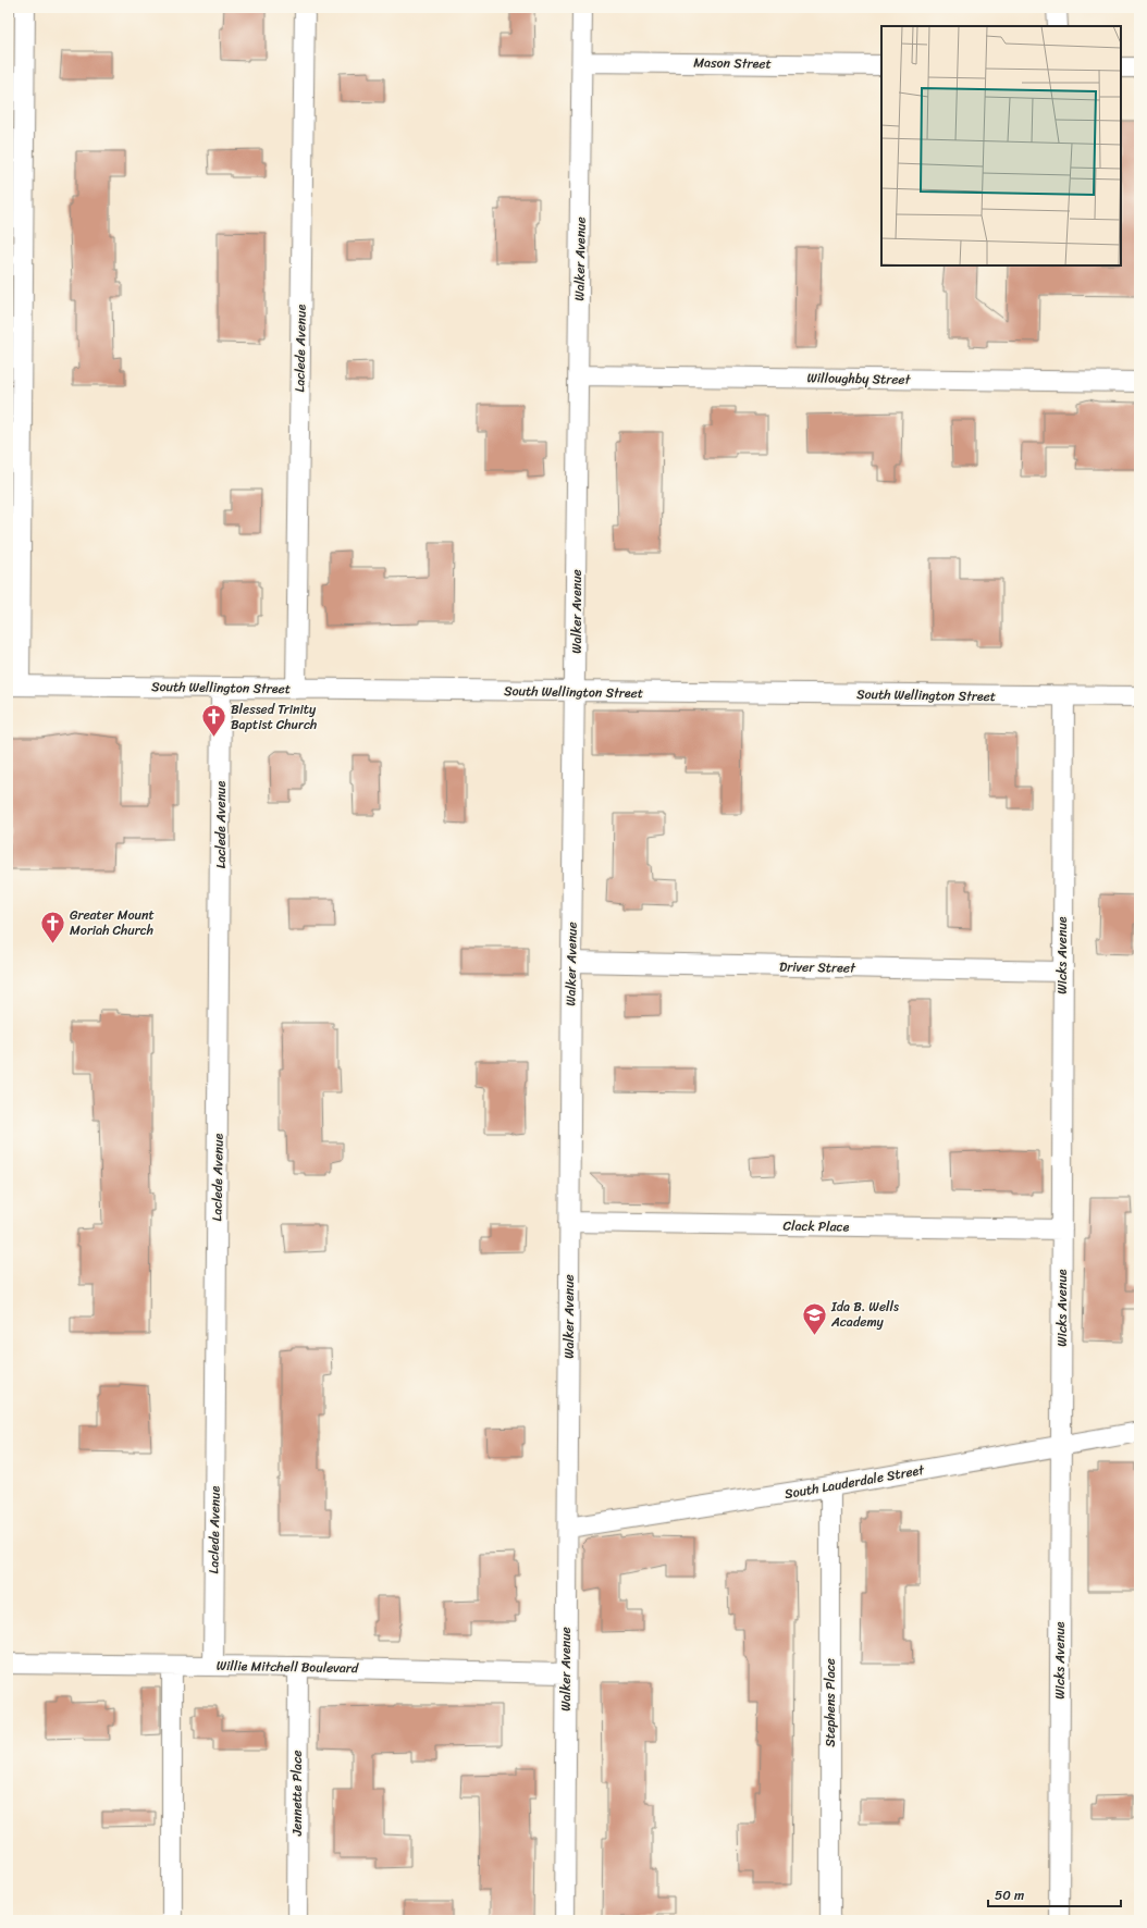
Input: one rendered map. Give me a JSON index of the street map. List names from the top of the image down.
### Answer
{
  "streets": {
    "street": [
      "Mason Street",
      "Walker Avenue",
      "Laclede Avenue",
      "Willoughby Street",
      "South Wellington Street",
      "Wicks Avenue",
      "Driver Street",
      "Clack Place",
      "South Lauderdale Street",
      "Willie Mitchell Boulevard",
      "Stephens Place",
      "Jennette Place"
    ]
  },
  "crossings": [
    ["Mason Street", "Walker Avenue"],
    ["Walker Avenue", "Willoughby Street"],
    ["Walker Avenue", "South Wellington Street"],
    ["Walker Avenue", "Driver Street"],
    ["Walker Avenue", "Clack Place"],
    ["Walker Avenue", "South Lauderdale Street"],
    ["Walker Avenue", "Willie Mitchell Boulevard"],
    ["Laclede Avenue", "South Wellington Street"],
    ["Laclede Avenue", "Willie Mitchell Boulevard"],
    ["South Wellington Street", "Wicks Avenue"],
    ["Wicks Avenue", "Driver Street"],
    ["Wicks Avenue", "Clack Place"],
    ["Wicks Avenue", "South Lauderdale Street"],
    ["South Lauderdale Street", "Stephens Place"],
    ["Willie Mitchell Boulevard", "Jennette Place"]
  ],
  "places": {
    "church": ["Blessed Trinity Baptist Church", "Greater Mount Moriah Church"],
    "school or university": ["Ida B. Wells Academy"]
  },
  "scale_bar": "50 m"
}
